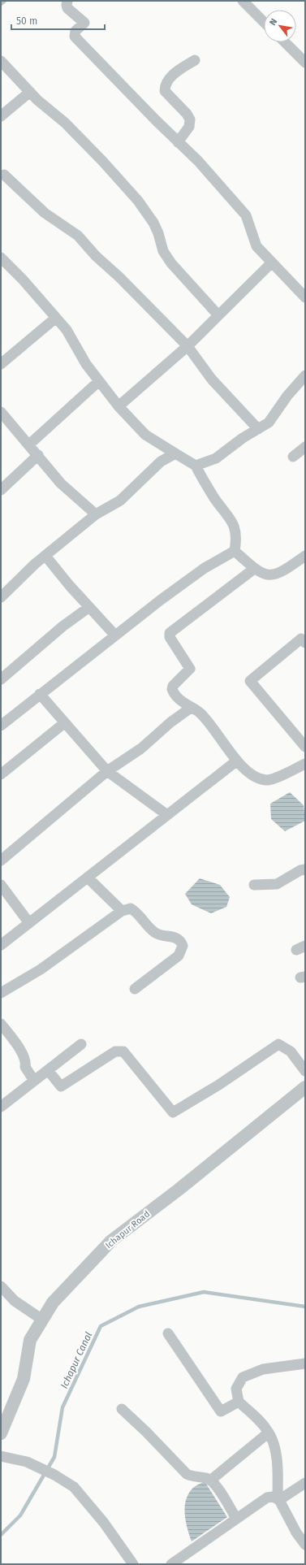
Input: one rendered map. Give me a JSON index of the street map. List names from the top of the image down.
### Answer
{
  "streets": {
    "street": ["Ichapur Road"]
  },
  "water": ["Ichapur Canal"],
  "scale_bar": "50 m",
  "north": "top left"
}
